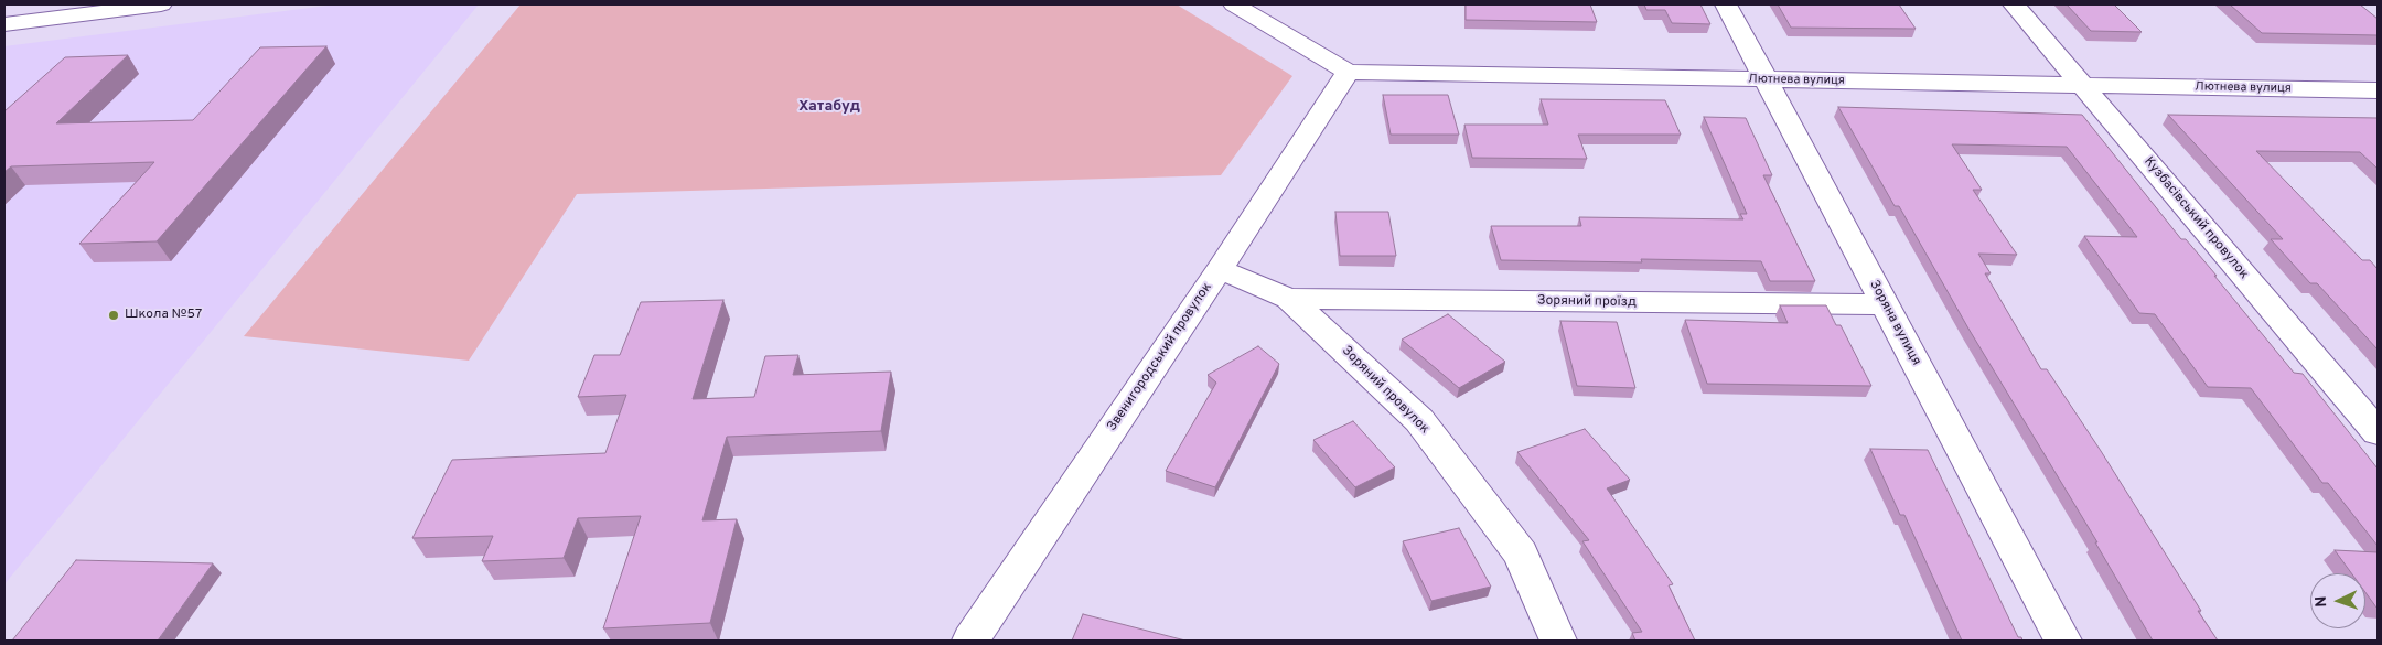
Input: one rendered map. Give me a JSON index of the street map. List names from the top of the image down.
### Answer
{
  "streets": {
    "street": [
      "Лютнева вулиця",
      "Кузбасівський провулок",
      "Зоряний проїзд",
      "Зоряна вулиця",
      "Звенигородський провулок",
      "Зоряний провулок"
    ]
  },
  "crossings": [
    ["Лютнева вулиця", "Кузбасівський провулок"],
    ["Лютнева вулиця", "Зоряна вулиця"],
    ["Лютнева вулиця", "Звенигородський провулок"],
    ["Зоряний проїзд", "Зоряна вулиця"],
    ["Зоряний проїзд", "Зоряний провулок"],
    ["Звенигородський провулок", "Зоряний провулок"]
  ],
  "districts": ["Хатабуд"],
  "places": ["Школа №57"],
  "north": "left"
}
